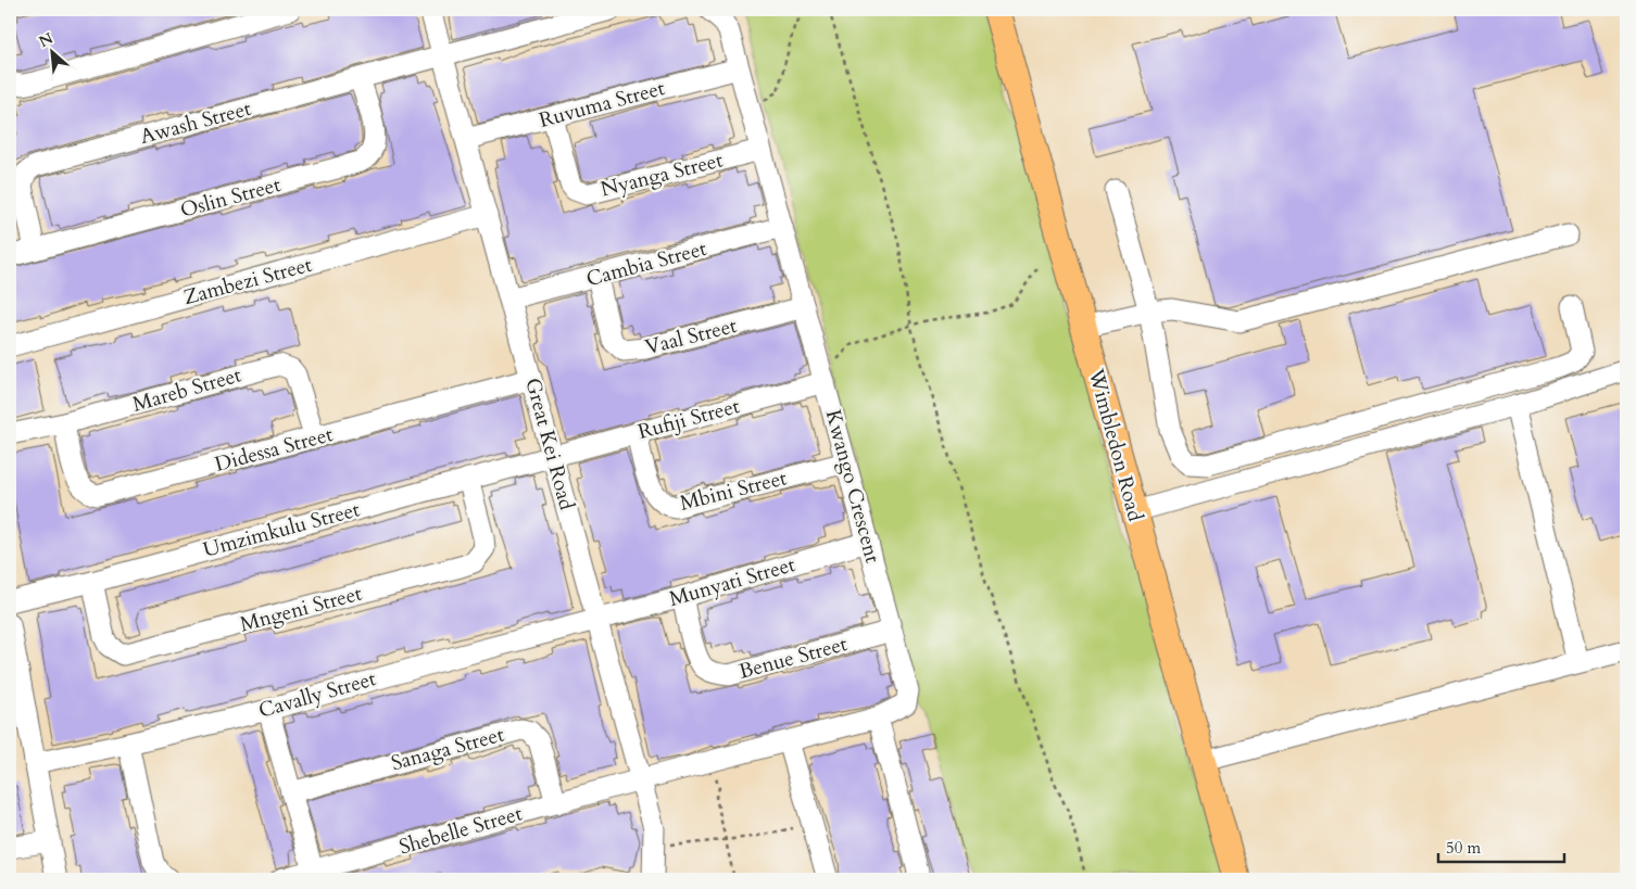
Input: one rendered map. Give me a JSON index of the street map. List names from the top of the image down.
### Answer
{
  "streets": {
    "main road": ["Wimbledon Road"],
    "street": [
      "Ruvuma Street",
      "Awash Street",
      "Nyanga Street",
      "Oslin Street",
      "Cambia Street",
      "Zambezi Street",
      "Vaal Street",
      "Mareb Street",
      "Rufiji Street",
      "Great Kei Road",
      "Didessa Street",
      "Kwango Crescent",
      "Mbini Street",
      "Umzimkulu Street",
      "Munyati Street",
      "Mngeni Street",
      "Benue Street",
      "Cavally Street",
      "Sanaga Street",
      "Shebelle Street"
    ]
  },
  "crossings": [
    ["Ruvuma Street", "Nyanga Street"],
    ["Ruvuma Street", "Great Kei Road"],
    ["Ruvuma Street", "Kwango Crescent"],
    ["Awash Street", "Oslin Street"],
    ["Awash Street", "Great Kei Road"],
    ["Nyanga Street", "Kwango Crescent"],
    ["Cambia Street", "Vaal Street"],
    ["Cambia Street", "Great Kei Road"],
    ["Cambia Street", "Kwango Crescent"],
    ["Zambezi Street", "Great Kei Road"],
    ["Vaal Street", "Kwango Crescent"],
    ["Mareb Street", "Didessa Street"],
    ["Rufiji Street", "Great Kei Road"],
    ["Rufiji Street", "Kwango Crescent"],
    ["Rufiji Street", "Mbini Street"],
    ["Rufiji Street", "Umzimkulu Street"],
    ["Great Kei Road", "Didessa Street"],
    ["Great Kei Road", "Kwango Crescent"],
    ["Great Kei Road", "Umzimkulu Street"],
    ["Great Kei Road", "Munyati Street"],
    ["Great Kei Road", "Cavally Street"],
    ["Great Kei Road", "Shebelle Street"],
    ["Kwango Crescent", "Mbini Street"],
    ["Kwango Crescent", "Munyati Street"],
    ["Kwango Crescent", "Benue Street"],
    ["Kwango Crescent", "Shebelle Street"],
    ["Umzimkulu Street", "Mngeni Street"],
    ["Munyati Street", "Benue Street"],
    ["Munyati Street", "Cavally Street"],
    ["Sanaga Street", "Shebelle Street"]
  ],
  "scale_bar": "50 m",
  "north": "top left"
}
